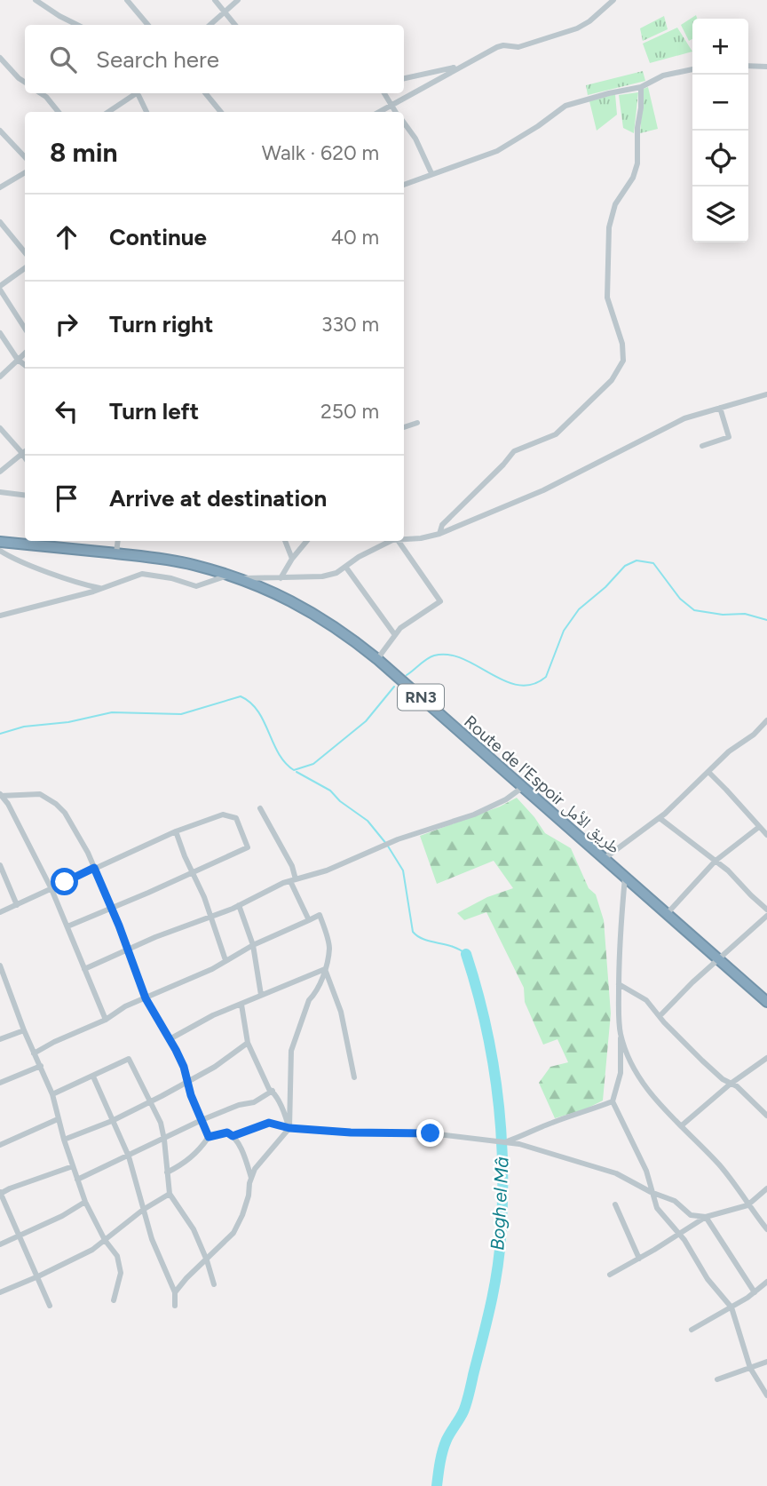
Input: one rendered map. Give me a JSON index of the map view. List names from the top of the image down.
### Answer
{
  "streets": {
    "highway": ["RN3", "Route de l’Espoir طريق الأمل"]
  },
  "water": ["Bogh el Mâ"],
  "page": {
    "map_buttons": ["+", "−"],
    "search": "Search here",
    "heading": ["8 min", "Walk · 620 m"],
    "list": [
      ["Continue", "40 m"],
      ["Turn right", "330 m"],
      ["Turn left", "250 m"],
      "Arrive at destination"
    ]
  }
}
